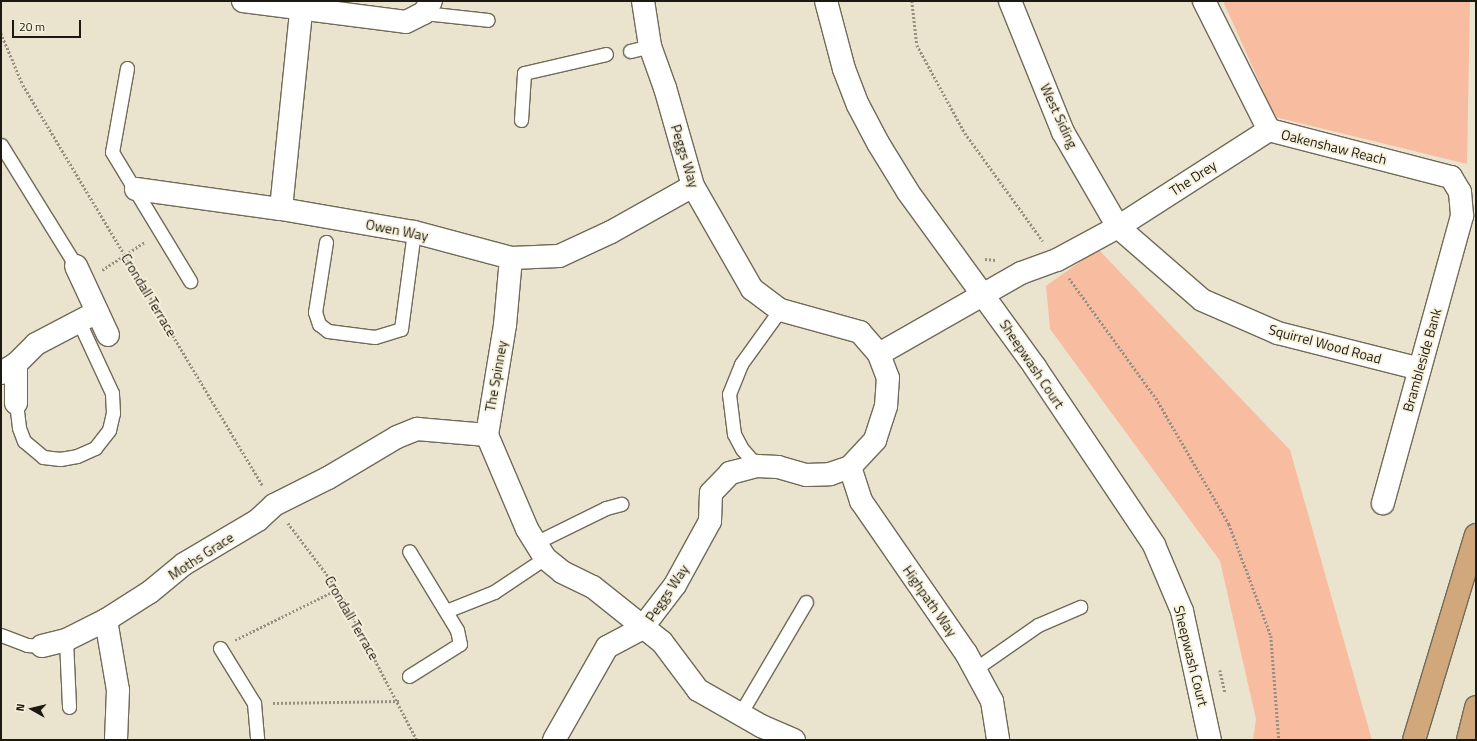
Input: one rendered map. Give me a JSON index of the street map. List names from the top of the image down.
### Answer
{
  "streets": {
    "street": [
      "West Siding",
      "Oakenshaw Reach",
      "Peggs Way",
      "The Drey",
      "Owen Way",
      "Squirrel Wood Road",
      "Brambleside Bank",
      "Sheepwash Court",
      "The Spinney",
      "Moths Grace",
      "Highpath Way"
    ],
    "path": ["Crondall Terrace"]
  },
  "crossings": [
    ["West Siding", "The Drey"],
    ["West Siding", "Squirrel Wood Road"],
    ["Oakenshaw Reach", "The Drey"],
    ["Oakenshaw Reach", "Brambleside Bank"],
    ["Peggs Way", "The Drey"],
    ["Peggs Way", "Highpath Way"],
    ["The Drey", "Squirrel Wood Road"],
    ["The Drey", "Sheepwash Court"],
    ["Owen Way", "The Spinney"],
    ["Crondall Terrace", "Moths Grace"],
    ["Squirrel Wood Road", "Brambleside Bank"]
  ],
  "scale_bar": "20 m",
  "north": "left"
}
